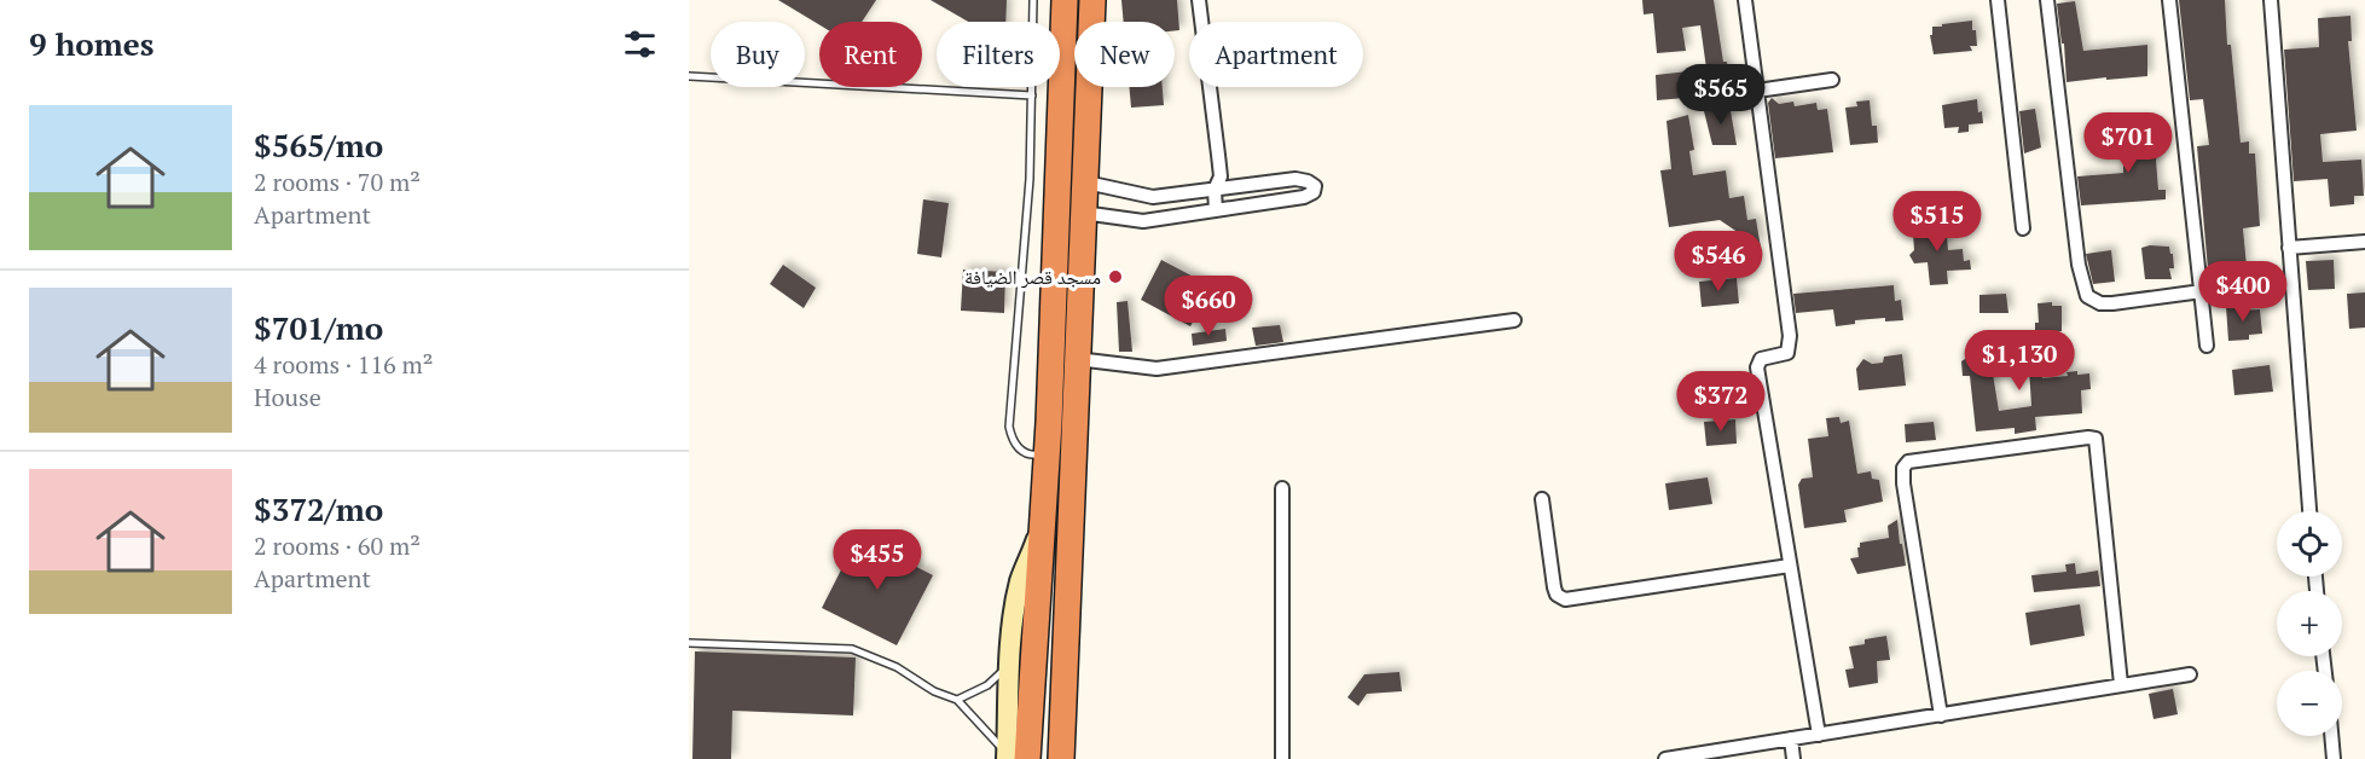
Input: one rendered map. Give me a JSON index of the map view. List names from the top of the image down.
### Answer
{
  "places": ["مسجد قصر الضيافة"],
  "page": {
    "heading": "9 homes",
    "chip": [
      "Buy",
      "Rent",
      "Filters",
      "New",
      "Apartment"
    ],
    "price": [
      "$565",
      "$701",
      "$515",
      "$546",
      "$400",
      "$660",
      "$1,130",
      "$372",
      "$455"
    ],
    "list": [
      {
        "name": "$565/mo",
        "note": "2 rooms · 70 m² · Apartment"
      },
      {
        "name": "$701/mo",
        "note": "4 rooms · 116 m² · House"
      },
      {
        "name": "$372/mo",
        "note": "2 rooms · 60 m² · Apartment"
      }
    ],
    "map_buttons": ["+", "−"]
  }
}
